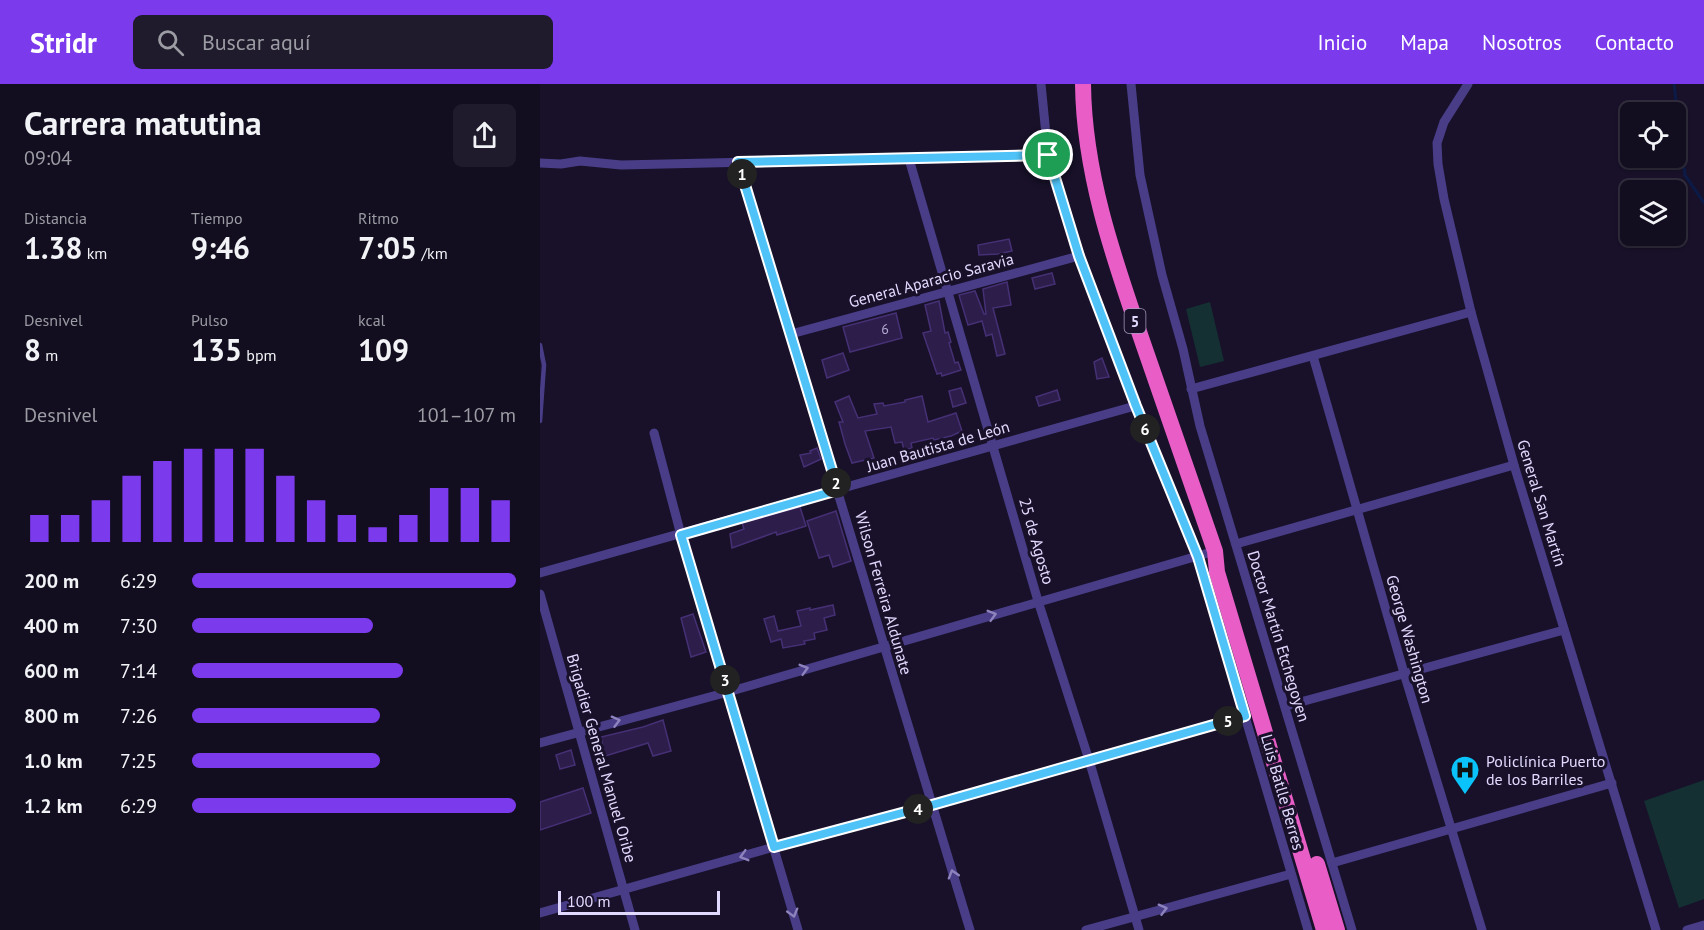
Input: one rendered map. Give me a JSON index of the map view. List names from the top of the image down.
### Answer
{
  "streets": {
    "highway": ["5"],
    "street": [
      "General Aparacio Saravia",
      "Juan Bautista de León",
      "General San Martín",
      "25 de Agosto",
      "Wilson Ferreira Aldunate",
      "Doctor Martín Etchegoyen",
      "George Washington",
      "Brigadier General Manuel Oribe",
      "Luis Batlle Berres"
    ]
  },
  "crossings": [
    ["General Aparacio Saravia", "25 de Agosto"],
    ["General Aparacio Saravia", "Wilson Ferreira Aldunate"],
    ["General Aparacio Saravia", "Luis Batlle Berres"],
    ["Juan Bautista de León", "25 de Agosto"],
    ["Juan Bautista de León", "Wilson Ferreira Aldunate"],
    ["Juan Bautista de León", "Luis Batlle Berres"]
  ],
  "places": {
    "hospital": ["Policlínica Puerto de los Barriles"]
  },
  "house_numbers": ["6"],
  "scale_bar": "100 m",
  "page": {
    "header": "Stridr",
    "search": "Buscar aquí",
    "nav": [
      "Inicio",
      "Mapa",
      "Nosotros",
      "Contacto"
    ],
    "heading": ["Carrera matutina", "09:04"],
    "pins": [
      "1",
      "6",
      "2",
      "3",
      "5",
      "4"
    ],
    "stats": [
      ["Distancia", "1.38 km"],
      ["Tiempo", "9:46"],
      ["Ritmo", "7:05 /km"],
      ["Desnivel", "8 m"],
      ["Pulso", "135 bpm"],
      ["kcal", "109"]
    ],
    "chart": ["Desnivel", "101–107 m"],
    "list": [
      {
        "name": "200 m",
        "note": "6:29"
      },
      {
        "name": "400 m",
        "note": "7:30"
      },
      {
        "name": "600 m",
        "note": "7:14"
      },
      {
        "name": "800 m",
        "note": "7:26"
      },
      {
        "name": "1.0 km",
        "note": "7:25"
      },
      {
        "name": "1.2 km",
        "note": "6:29"
      }
    ],
    "scale": "100 m"
  }
}
